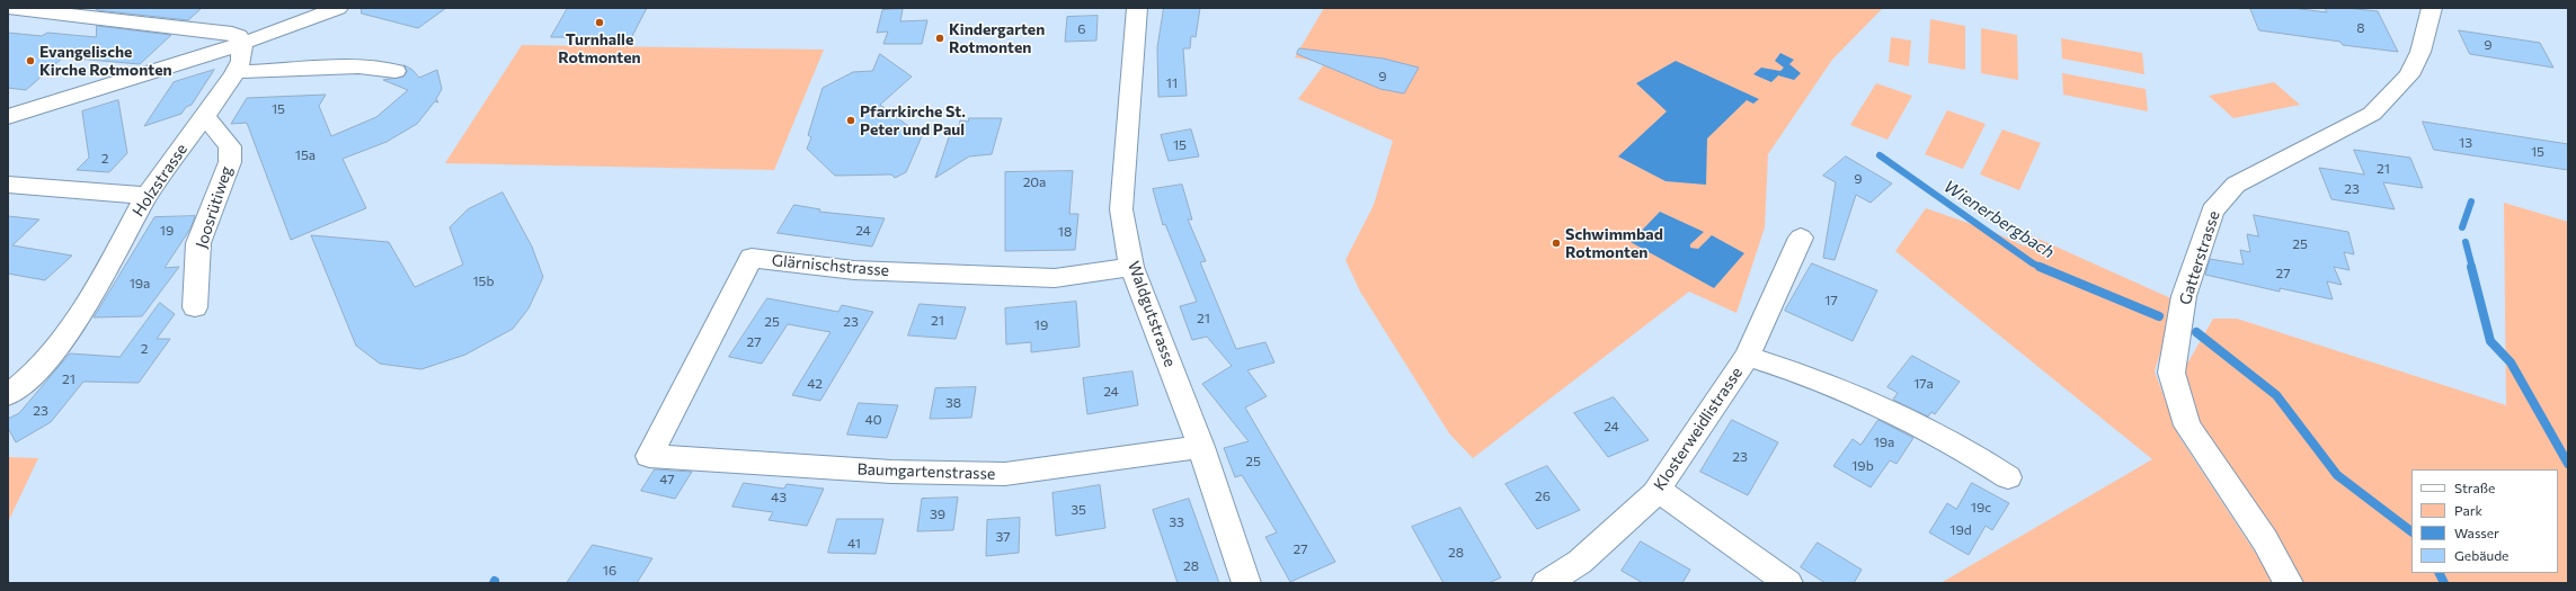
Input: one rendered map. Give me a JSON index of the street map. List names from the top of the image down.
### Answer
{
  "streets": {
    "street": [
      "Holzstrasse",
      "Joosrütiweg",
      "Gatterstrasse",
      "Glärnischstrasse",
      "Waldgutstrasse",
      "Klosterweidlistrasse",
      "Baumgartenstrasse"
    ]
  },
  "crossings": [
    ["Holzstrasse", "Joosrütiweg"],
    ["Glärnischstrasse", "Waldgutstrasse"],
    ["Glärnischstrasse", "Baumgartenstrasse"],
    ["Waldgutstrasse", "Baumgartenstrasse"]
  ],
  "water": ["Wienerbergbach"],
  "places": [
    "Turnhalle Rotmonten",
    "Kindergarten Rotmonten",
    "Evangelische Kirche Rotmonten",
    "Pfarrkirche St. Peter und Paul",
    "Schwimmbad Rotmonten"
  ],
  "house_numbers": [
    "8",
    "6",
    "9",
    "9",
    "11",
    "15",
    "13",
    "15",
    "15",
    "15a",
    "2",
    "21",
    "9",
    "20a",
    "23",
    "19",
    "24",
    "18",
    "25",
    "27",
    "15b",
    "19a",
    "17",
    "21",
    "21",
    "25",
    "23",
    "19",
    "27",
    "2",
    "21",
    "42",
    "17a",
    "24",
    "38",
    "23",
    "40",
    "24",
    "19a",
    "23",
    "25",
    "19b",
    "47",
    "26",
    "43",
    "19c",
    "35",
    "39",
    "33",
    "19d",
    "37",
    "41",
    "27",
    "28",
    "28",
    "16"
  ],
  "legend": [
    "Straße",
    "Park",
    "Wasser",
    "Gebäude"
  ]
}
